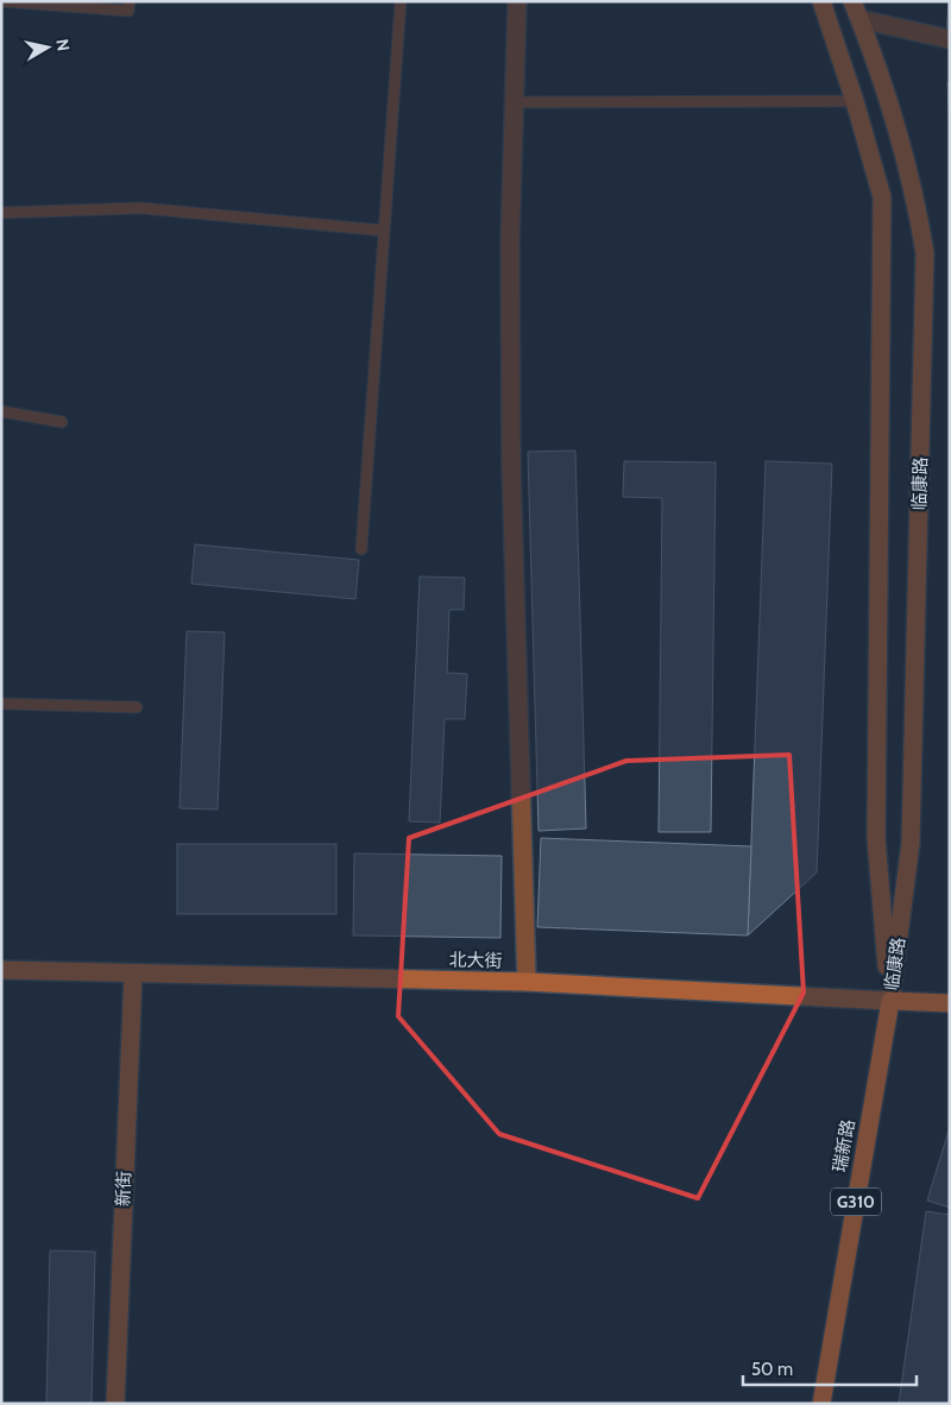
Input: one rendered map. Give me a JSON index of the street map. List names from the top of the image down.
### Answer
{
  "streets": {
    "highway": ["北大街", "瑞新路", "G310"],
    "main road": ["临康路", "新街"]
  },
  "crossings": [
    ["临康路", "北大街"],
    ["临康路", "瑞新路"],
    ["北大街", "瑞新路"],
    ["北大街", "新街"]
  ],
  "scale_bar": "50 m",
  "north": "right"
}
